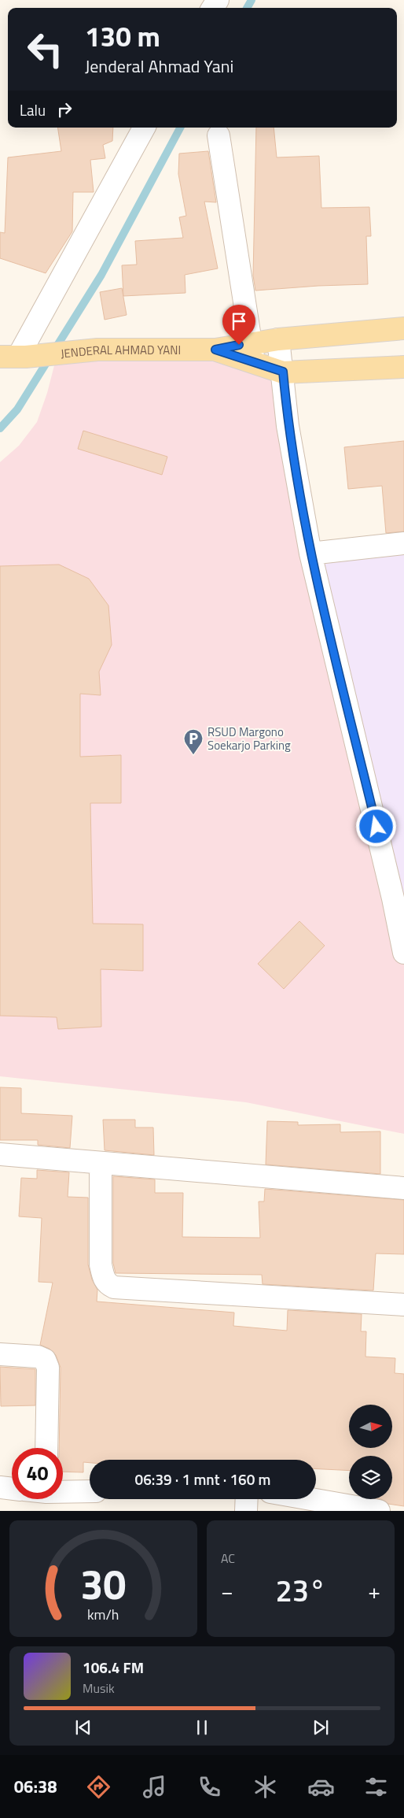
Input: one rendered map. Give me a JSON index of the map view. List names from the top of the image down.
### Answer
{
  "streets": {
    "main road": ["JENDERAL AHMAD YANI"]
  },
  "places": {
    "parking": ["RSUD Margono Soekarjo Parking"]
  },
  "north": "right",
  "page": {
    "turn": ["130 m", "Jenderal Ahmad Yani"],
    "then": "Lalu",
    "limit": "40",
    "trip": "06:39 · 1 mnt · 160 m",
    "tile": "AC",
    "heat": ["−", "23°", "+"],
    "song": ["106.4 FM", "Musik"],
    "tabs": "06:38",
    "gauge": ["30", "km/h"]
  }
}
